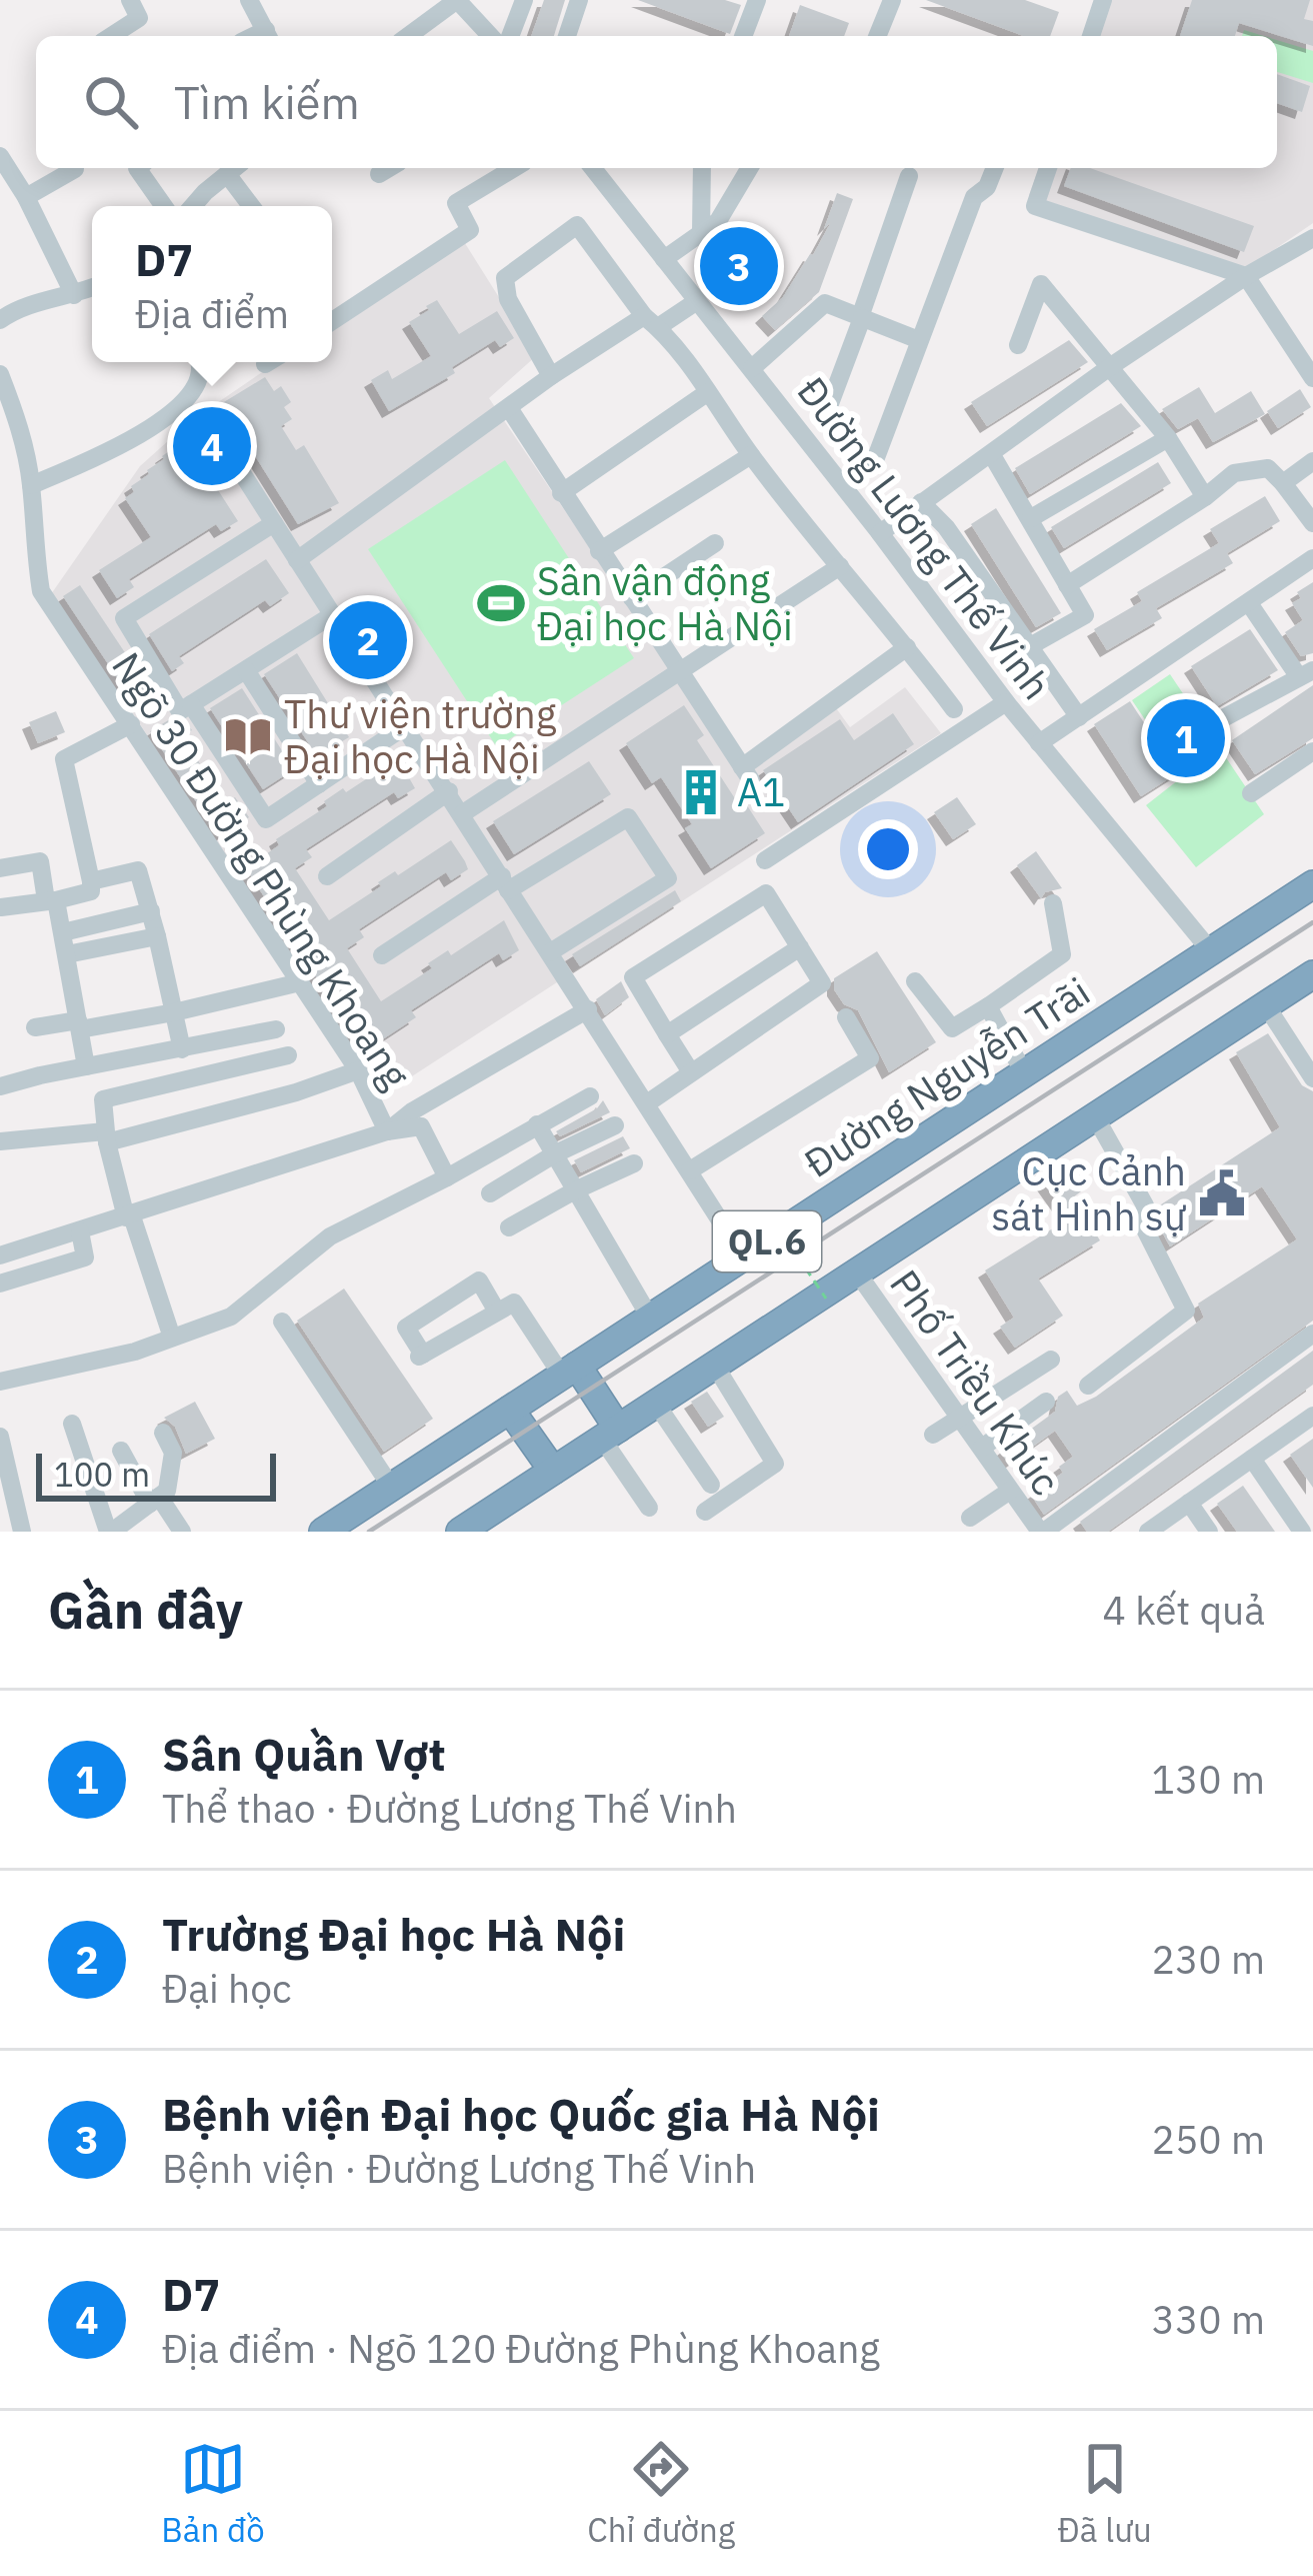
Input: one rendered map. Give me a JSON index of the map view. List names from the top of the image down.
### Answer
{
  "streets": {
    "highway": ["Đường Nguyễn Trãi", "QL.6"],
    "street": ["Đường Lương Thế Vinh", "Ngõ 30 Đường Phùng Khoang", "Phố Triều Khúc"]
  },
  "crossings": [
    ["Đường Lương Thế Vinh", "Đường Nguyễn Trãi"],
    ["QL.6", "Phố Triều Khúc"]
  ],
  "places": {
    "sports": ["Sân vận động Đại học Hà Nội"],
    "library": ["Thư viện trường Đại học Hà Nội"],
    "building": ["A1"],
    "public building": ["Cục Cảnh sát Hình sự"]
  },
  "scale_bar": "100 m",
  "page": {
    "search": "Tìm kiếm",
    "popup": ["D7", "Địa điểm"],
    "pins": [
      "3",
      "4",
      "2",
      "1"
    ],
    "scale": "100 m",
    "heading": ["Gần đây", "4 kết quả"],
    "list": [
      {
        "mark": "1",
        "name": "Sân Quần Vợt",
        "note": "Thể thao · Đường Lương Thế Vinh",
        "value": "130 m"
      },
      {
        "mark": "2",
        "name": "Trường Đại học Hà Nội",
        "note": "Đại học",
        "value": "230 m"
      },
      {
        "mark": "3",
        "name": "Bệnh viện Đại học Quốc gia Hà Nội",
        "note": "Bệnh viện · Đường Lương Thế Vinh",
        "value": "250 m"
      },
      {
        "mark": "4",
        "name": "D7",
        "note": "Địa điểm · Ngõ 120 Đường Phùng Khoang",
        "value": "330 m"
      }
    ],
    "nav": ["Bản đồ", "Chỉ đường", "Đã lưu"]
  }
}
